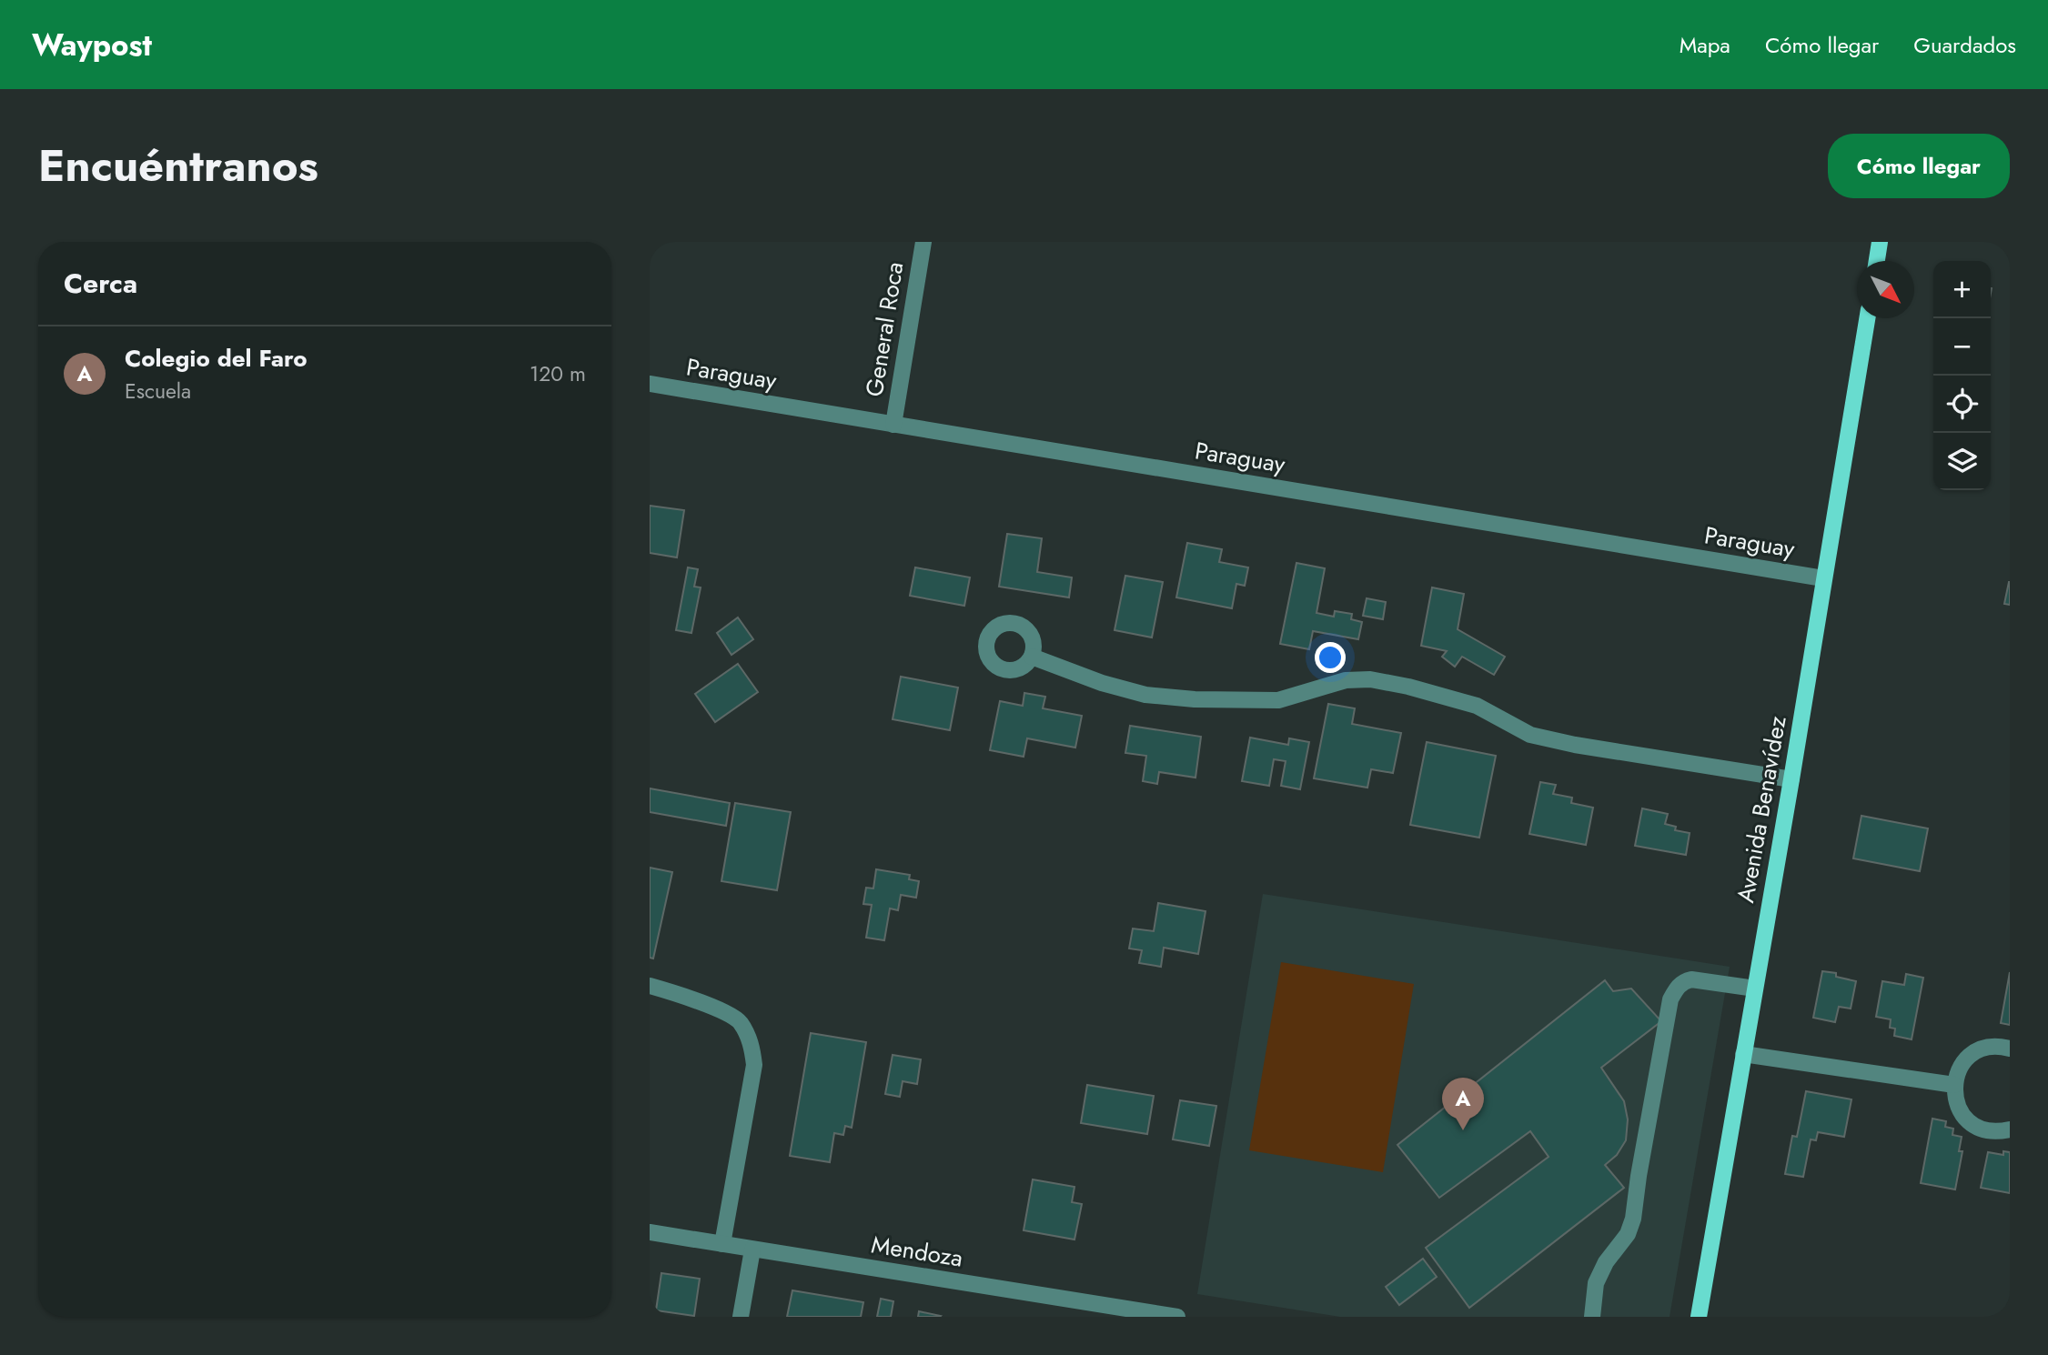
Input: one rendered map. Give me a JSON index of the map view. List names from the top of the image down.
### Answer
{
  "streets": {
    "main road": ["Avenida Benavídez"],
    "street": ["General Roca", "Paraguay", "Mendoza"]
  },
  "crossings": [
    ["General Roca", "Paraguay"],
    ["Paraguay", "Avenida Benavídez"]
  ],
  "north": "bottom right",
  "page": {
    "header": "Waypost",
    "nav": ["Mapa", "Cómo llegar", "Guardados"],
    "title": "Encuéntranos",
    "buttons": "Cómo llegar",
    "heading": "Cerca",
    "map_buttons": ["+", "−"],
    "list": [
      {
        "mark": "A",
        "name": "Colegio del Faro",
        "note": "Escuela",
        "value": "120 m"
      }
    ],
    "pins": "A"
  }
}
